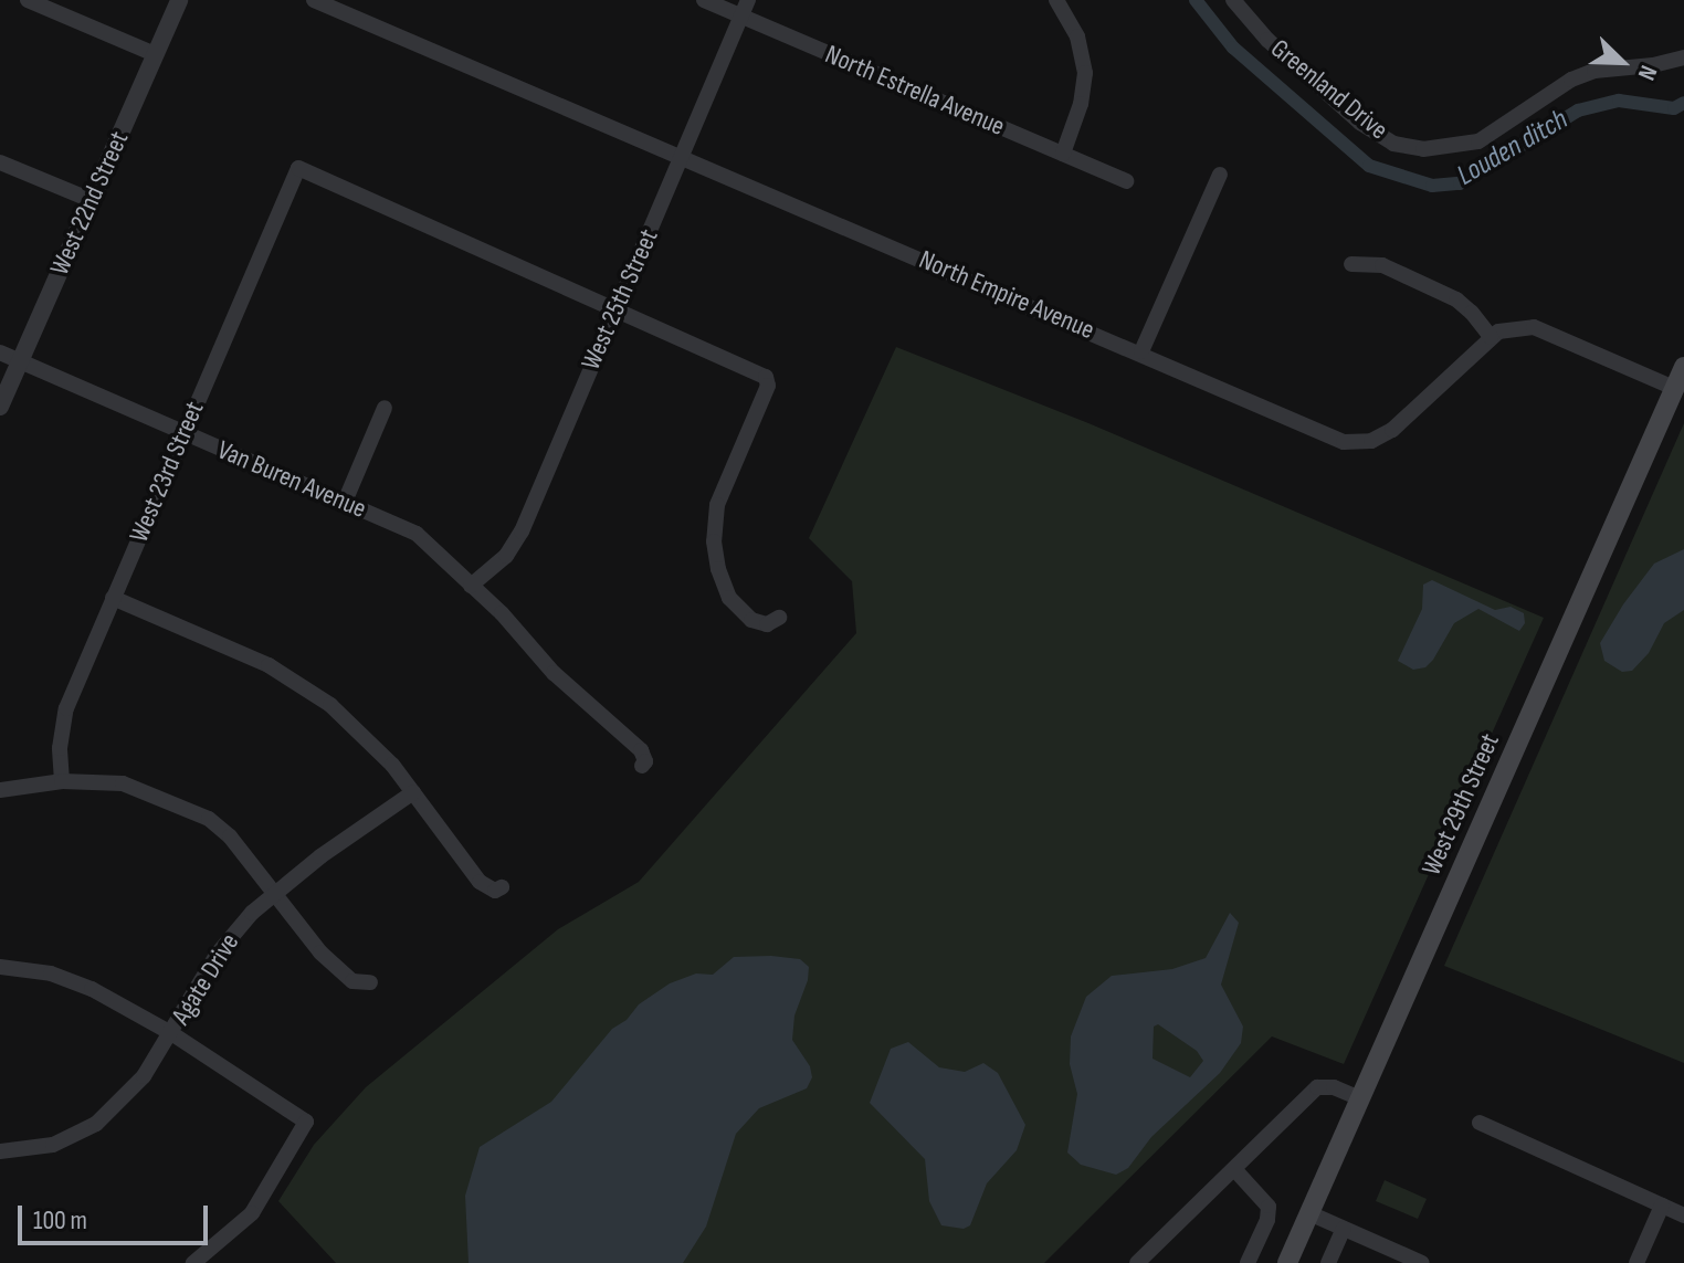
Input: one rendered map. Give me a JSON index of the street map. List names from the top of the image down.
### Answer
{
  "streets": {
    "main road": ["West 29th Street"],
    "street": [
      "Greenland Drive",
      "North Estrella Avenue",
      "West 22nd Street",
      "North Empire Avenue",
      "West 25th Street",
      "West 23rd Street",
      "Van Buren Avenue",
      "Agate Drive"
    ]
  },
  "crossings": [
    ["North Estrella Avenue", "West 25th Street"],
    ["West 22nd Street", "Van Buren Avenue"],
    ["North Empire Avenue", "West 25th Street"],
    ["West 25th Street", "West 23rd Street"],
    ["West 25th Street", "Van Buren Avenue"],
    ["West 23rd Street", "Van Buren Avenue"]
  ],
  "water": ["Louden ditch"],
  "scale_bar": "100 m",
  "north": "bottom right"
}
